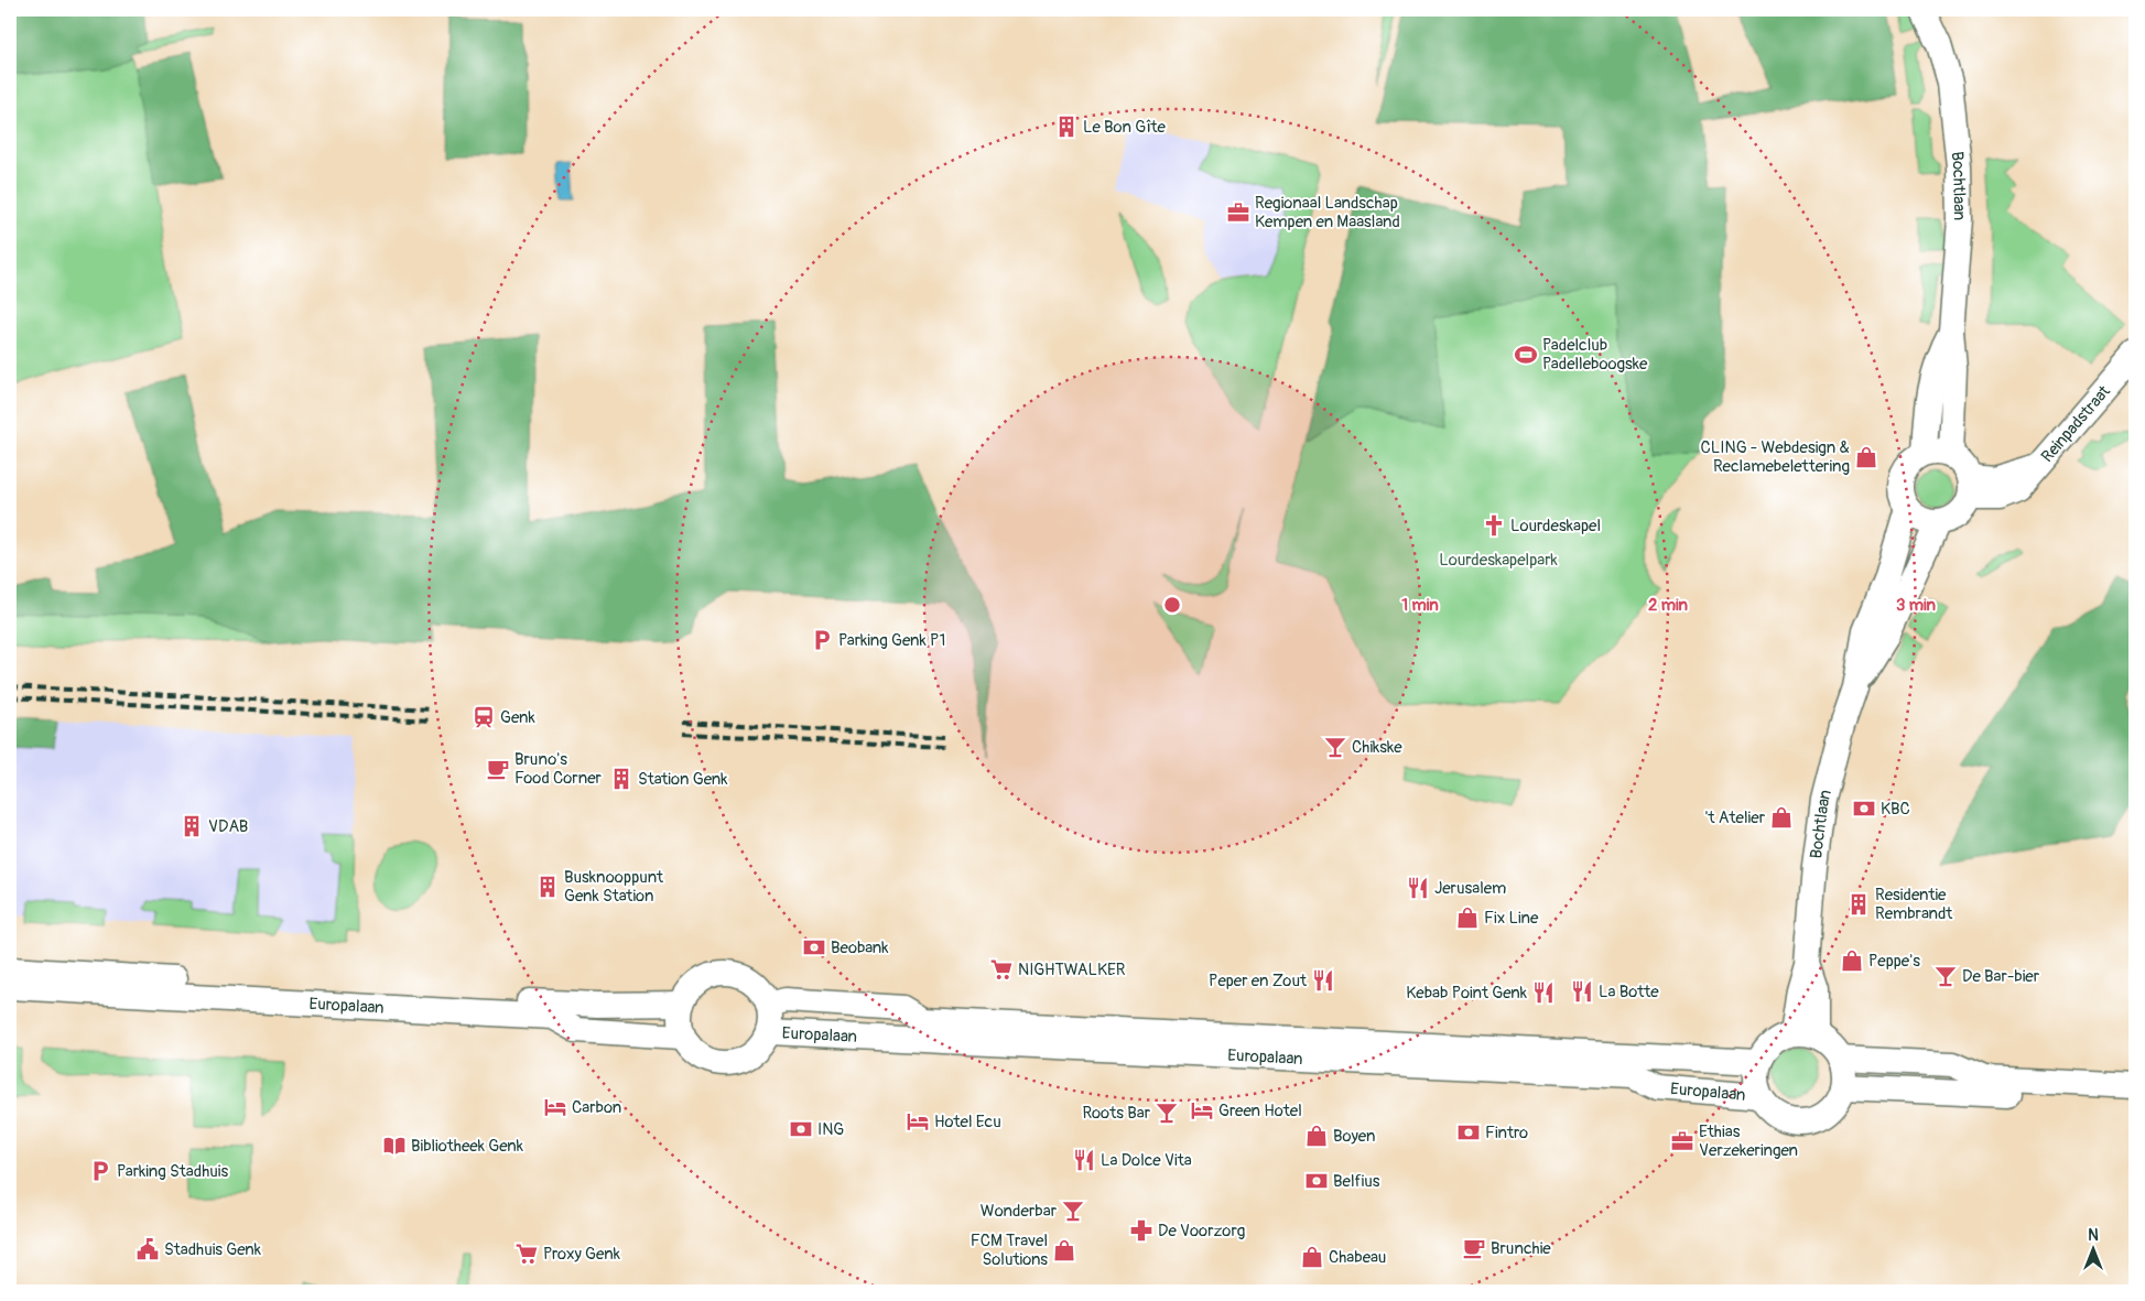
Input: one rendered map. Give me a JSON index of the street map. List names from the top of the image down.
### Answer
{
  "streets": {
    "main road": ["Bochtlaan", "Reinpadstraat", "Europalaan"]
  },
  "crossings": [
    ["Bochtlaan", "Reinpadstraat"],
    ["Bochtlaan", "Europalaan"]
  ],
  "parks": ["Lourdeskapelpark"],
  "places": {
    "building": [
      "Le Bon Gîte",
      "Station Genk",
      "VDAB",
      "Busknooppunt Genk Station",
      "Residentie Rembrandt"
    ],
    "office": ["Regionaal Landschap Kempen en Maasland", "Ethias Verzekeringen"],
    "sports": ["Padelclub Padelleboogske"],
    "shop": [
      "CLING - Webdesign & Reclamebelettering",
      "'t Atelier",
      "Fix Line",
      "Peppe's",
      "Boyen",
      "FCM Travel Solutions",
      "Chabeau"
    ],
    "church": ["Lourdeskapel"],
    "parking": ["Parking Genk P1", "Parking Stadhuis"],
    "station": ["Genk"],
    "bar": [
      "Chikske",
      "De Bar-bier",
      "Roots Bar",
      "Wonderbar"
    ],
    "cafe": ["Bruno's Food Corner", "Brunchie"],
    "bank": [
      "KBC",
      "Beobank",
      "ING",
      "Fintro",
      "Belfius"
    ],
    "restaurant": [
      "Jerusalem",
      "Peper en Zout",
      "La Botte",
      "Kebab Point Genk",
      "La Dolce Vita"
    ],
    "supermarket": ["NIGHTWALKER", "Proxy Genk"],
    "hotel": ["Carbon", "Green Hotel", "Hotel Ecu"],
    "library": ["Bibliotheek Genk"],
    "pharmacy": ["De Voorzorg"],
    "public building": ["Stadhuis Genk"]
  },
  "north": "top",
  "rings": ["1 min", "2 min", "3 min"]
}
